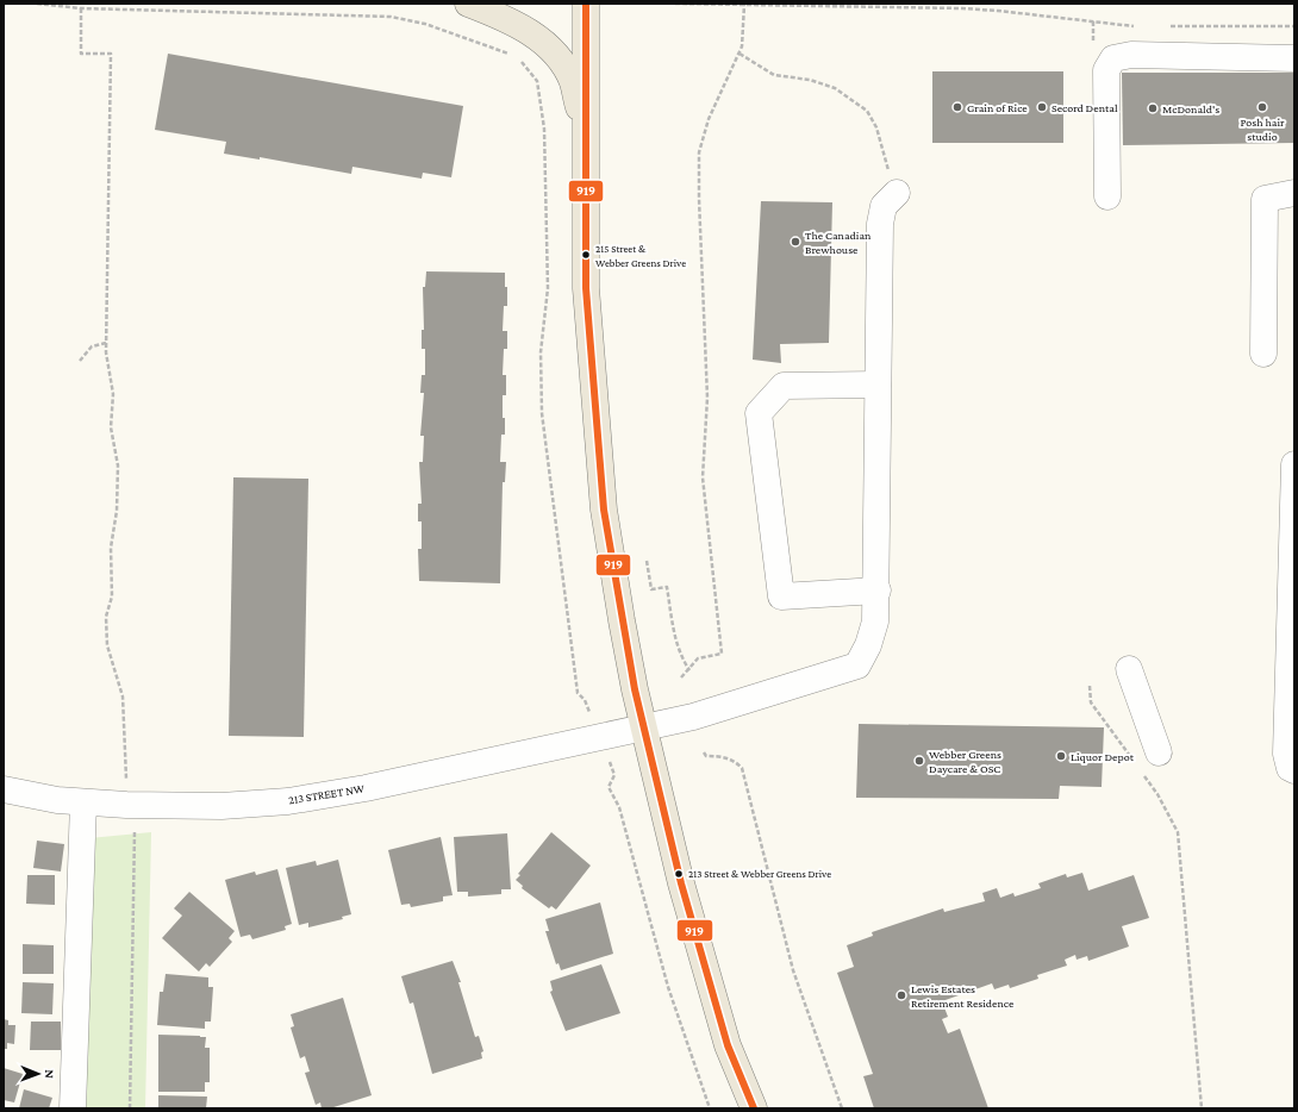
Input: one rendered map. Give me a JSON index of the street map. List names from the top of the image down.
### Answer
{
  "streets": {
    "street": ["213 STREET NW"]
  },
  "places": [
    "Grain of Rice",
    "Secord Dental",
    "Posh hair studio",
    "McDonald's",
    "The Canadian Brewhouse",
    "215 Street & Webber Greens Drive",
    "Liquor Depot",
    "Webber Greens Daycare & OSC",
    "213 Street & Webber Greens Drive",
    "Lewis Estates Retirement Residence"
  ],
  "lines": ["transit line 919"],
  "north": "right"
}
